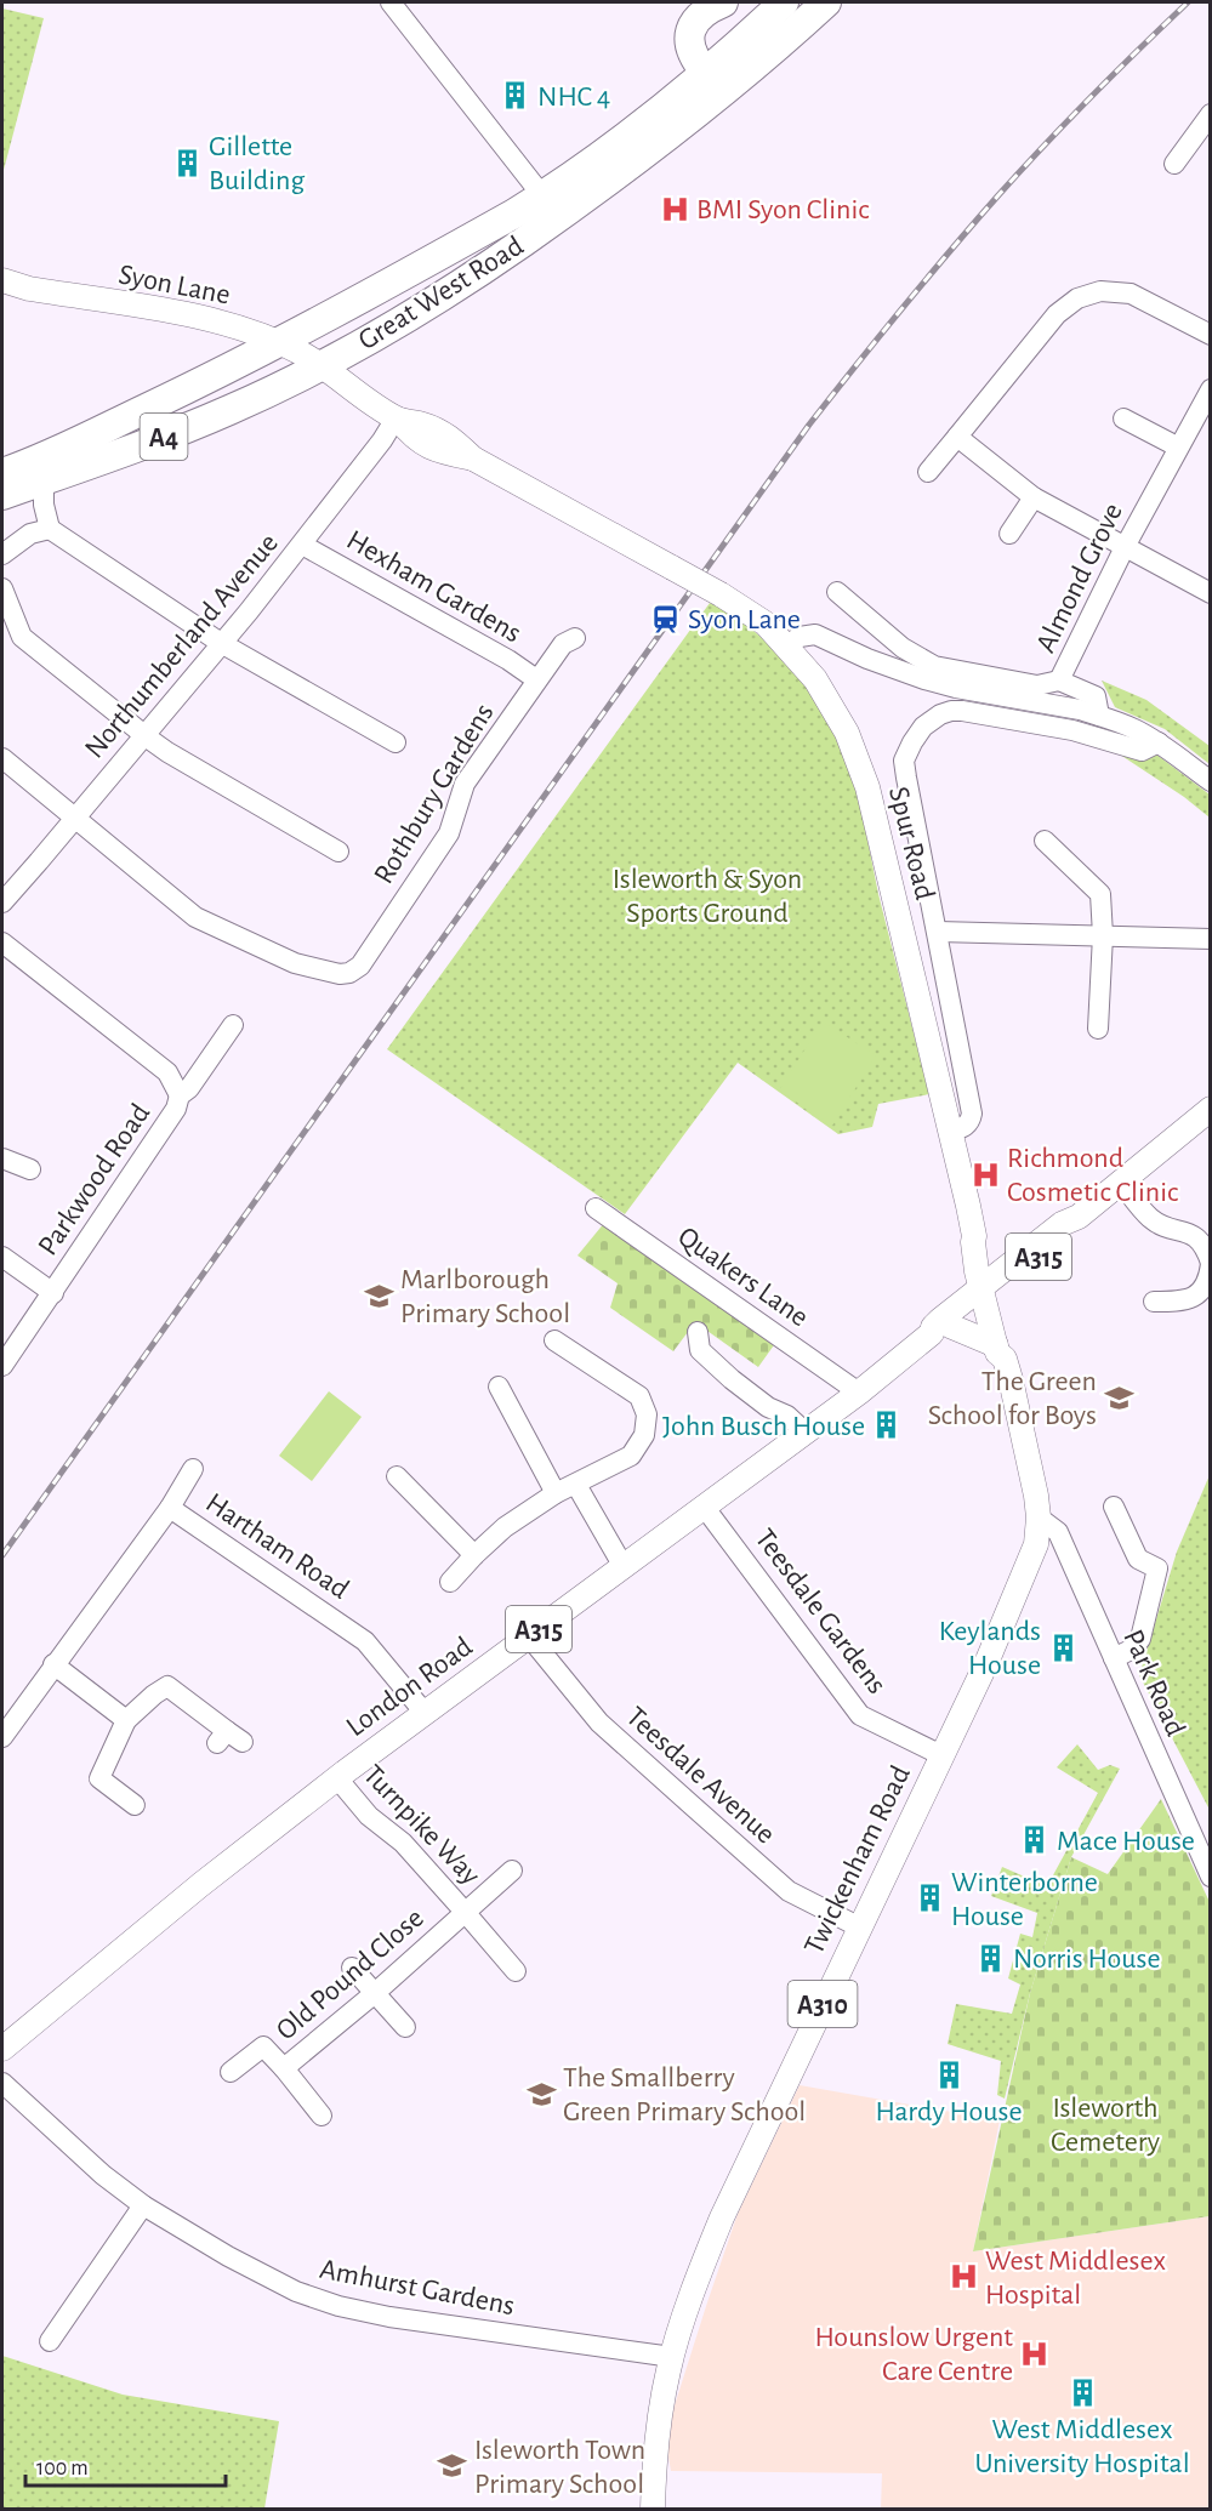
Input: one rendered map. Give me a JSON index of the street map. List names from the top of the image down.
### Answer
{
  "streets": {
    "highway": ["Great West Road", "A4"],
    "main road": [
      "Syon Lane",
      "Spur Road",
      "A315",
      "London Road",
      "Twickenham Road",
      "A310"
    ],
    "street": [
      "Almond Grove",
      "Hexham Gardens",
      "Northumberland Avenue",
      "Rothbury Gardens",
      "Parkwood Road",
      "Quakers Lane",
      "Hartham Road",
      "Teesdale Gardens",
      "Park Road",
      "Teesdale Avenue",
      "Turnpike Way",
      "Old Pound Close",
      "Amhurst Gardens"
    ]
  },
  "crossings": [
    ["Syon Lane", "Great West Road"],
    ["Syon Lane", "A4"],
    ["Syon Lane", "Northumberland Avenue"],
    ["Syon Lane", "Spur Road"],
    ["Great West Road", "A4"],
    ["Hexham Gardens", "Northumberland Avenue"],
    ["Hexham Gardens", "Rothbury Gardens"],
    ["Northumberland Avenue", "Rothbury Gardens"],
    ["Spur Road", "London Road"],
    ["Spur Road", "Twickenham Road"],
    ["Quakers Lane", "London Road"],
    ["Hartham Road", "London Road"],
    ["Teesdale Gardens", "London Road"],
    ["Teesdale Gardens", "Twickenham Road"],
    ["Park Road", "Twickenham Road"],
    ["London Road", "Teesdale Avenue"],
    ["London Road", "Turnpike Way"],
    ["London Road", "Twickenham Road"],
    ["Teesdale Avenue", "Twickenham Road"],
    ["Turnpike Way", "Old Pound Close"],
    ["Twickenham Road", "Amhurst Gardens"]
  ],
  "parks": ["Isleworth & Syon Sports Ground", "Isleworth Cemetery"],
  "places": {
    "building": [
      "NHC 4",
      "Gillette Building",
      "John Busch House",
      "Keylands House",
      "Mace House",
      "Winterborne House",
      "Norris House",
      "Hardy House",
      "West Middlesex University Hospital"
    ],
    "hospital": [
      "BMI Syon Clinic",
      "Richmond Cosmetic Clinic",
      "West Middlesex Hospital",
      "Hounslow Urgent Care Centre"
    ],
    "station": ["Syon Lane"],
    "school or university": [
      "Marlborough Primary School",
      "The Green School for Boys",
      "The Smallberry Green Primary School",
      "Isleworth Town Primary School"
    ]
  },
  "scale_bar": "100 m"
}
